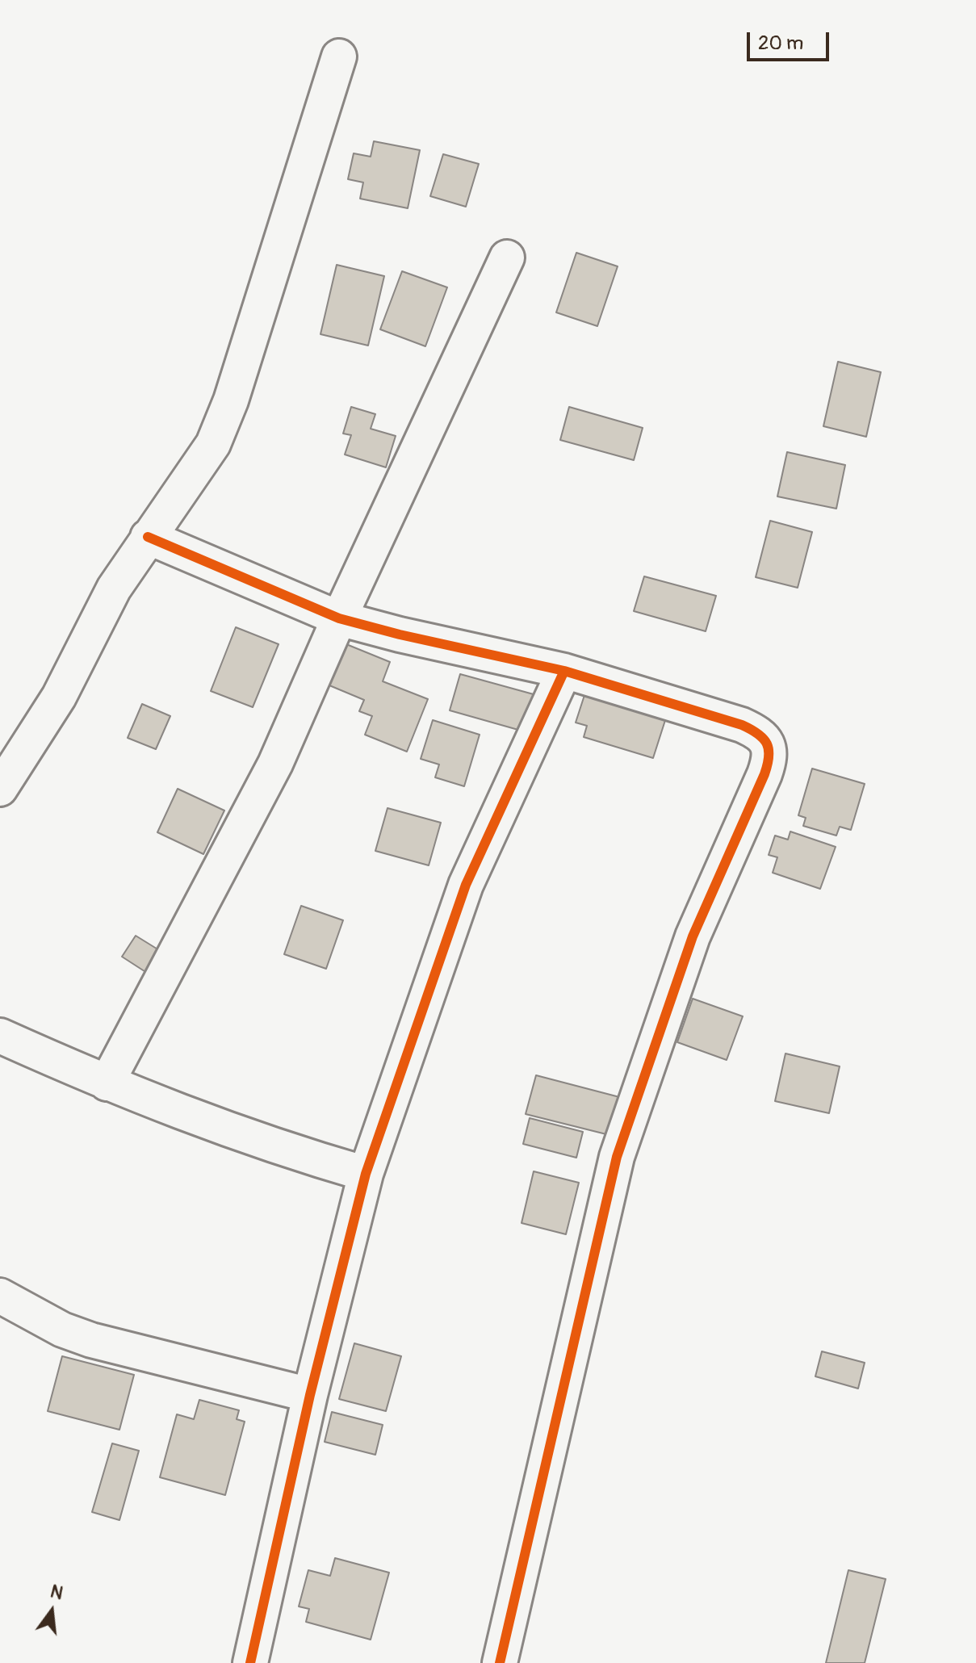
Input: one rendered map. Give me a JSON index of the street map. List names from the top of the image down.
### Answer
{
  "scale_bar": "20 m",
  "north": "top"
}
